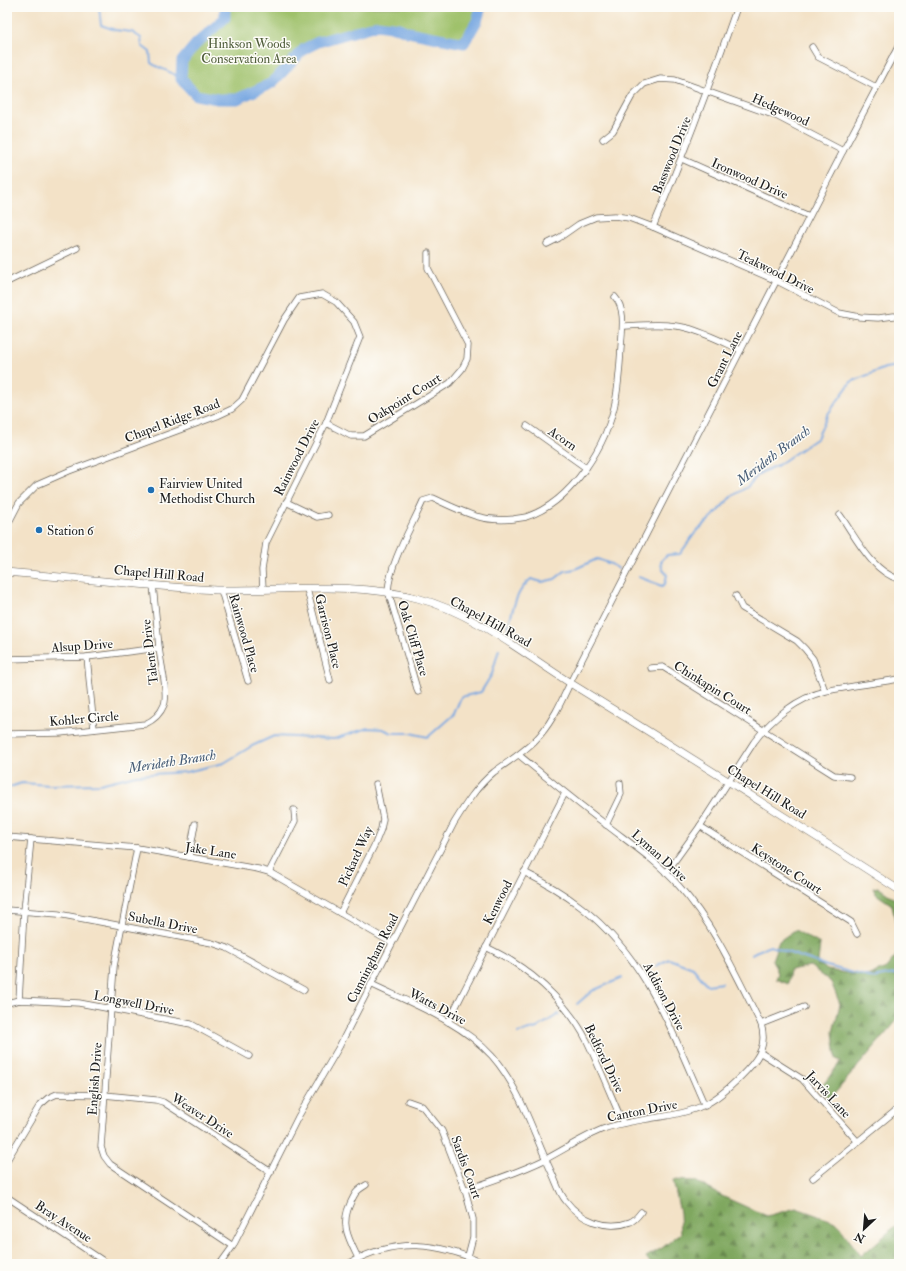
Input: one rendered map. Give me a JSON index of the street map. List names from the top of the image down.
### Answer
{
  "streets": {
    "street": [
      "Hedgewood",
      "Basswood Drive",
      "Ironwood Drive",
      "Teakwood Drive",
      "Grant Lane",
      "Oakpoint Court",
      "Chapel Ridge Road",
      "Acorn",
      "Rainwood Drive",
      "Chapel Hill Road",
      "Garrison Place",
      "Rainwood Place",
      "Oak Cliff Place",
      "Alsup Drive",
      "Talent Drive",
      "Chinkapin Court",
      "Kohler Circle",
      "Jake Lane",
      "Lyman Drive",
      "Pickard Way",
      "Keystone Court",
      "Kenwood",
      "Subella Drive",
      "Cunningham Road",
      "Addison Drive",
      "Longwell Drive",
      "Watts Drive",
      "Bedford Drive",
      "English Drive",
      "Jarvis Lane",
      "Canton Drive",
      "Weaver Drive",
      "Sardis Court",
      "Bray Avenue"
    ]
  },
  "crossings": [
    ["Hedgewood", "Basswood Drive"],
    ["Hedgewood", "Grant Lane"],
    ["Basswood Drive", "Ironwood Drive"],
    ["Basswood Drive", "Teakwood Drive"],
    ["Ironwood Drive", "Grant Lane"],
    ["Teakwood Drive", "Grant Lane"],
    ["Grant Lane", "Chapel Hill Road"],
    ["Grant Lane", "Cunningham Road"],
    ["Oakpoint Court", "Rainwood Drive"],
    ["Chapel Ridge Road", "Rainwood Drive"],
    ["Rainwood Drive", "Chapel Hill Road"],
    ["Chapel Hill Road", "Garrison Place"],
    ["Chapel Hill Road", "Rainwood Place"],
    ["Chapel Hill Road", "Oak Cliff Place"],
    ["Chapel Hill Road", "Talent Drive"],
    ["Chapel Hill Road", "Cunningham Road"],
    ["Alsup Drive", "Talent Drive"],
    ["Talent Drive", "Kohler Circle"],
    ["Jake Lane", "Pickard Way"],
    ["Jake Lane", "Cunningham Road"],
    ["Jake Lane", "English Drive"],
    ["Lyman Drive", "Kenwood"],
    ["Lyman Drive", "Cunningham Road"],
    ["Kenwood", "Addison Drive"],
    ["Kenwood", "Watts Drive"],
    ["Kenwood", "Bedford Drive"],
    ["Subella Drive", "English Drive"],
    ["Cunningham Road", "Watts Drive"],
    ["Cunningham Road", "English Drive"],
    ["Cunningham Road", "Weaver Drive"],
    ["Addison Drive", "Canton Drive"],
    ["Longwell Drive", "English Drive"],
    ["Watts Drive", "Canton Drive"],
    ["Bedford Drive", "Canton Drive"],
    ["English Drive", "Weaver Drive"],
    ["Jarvis Lane", "Canton Drive"],
    ["Canton Drive", "Sardis Court"]
  ],
  "water": ["Merideth Branch"],
  "parks": ["Hinkson Woods Conservation Area"],
  "places": ["Fairview United Methodist Church", "Station 6"],
  "north": "bottom left"
}
